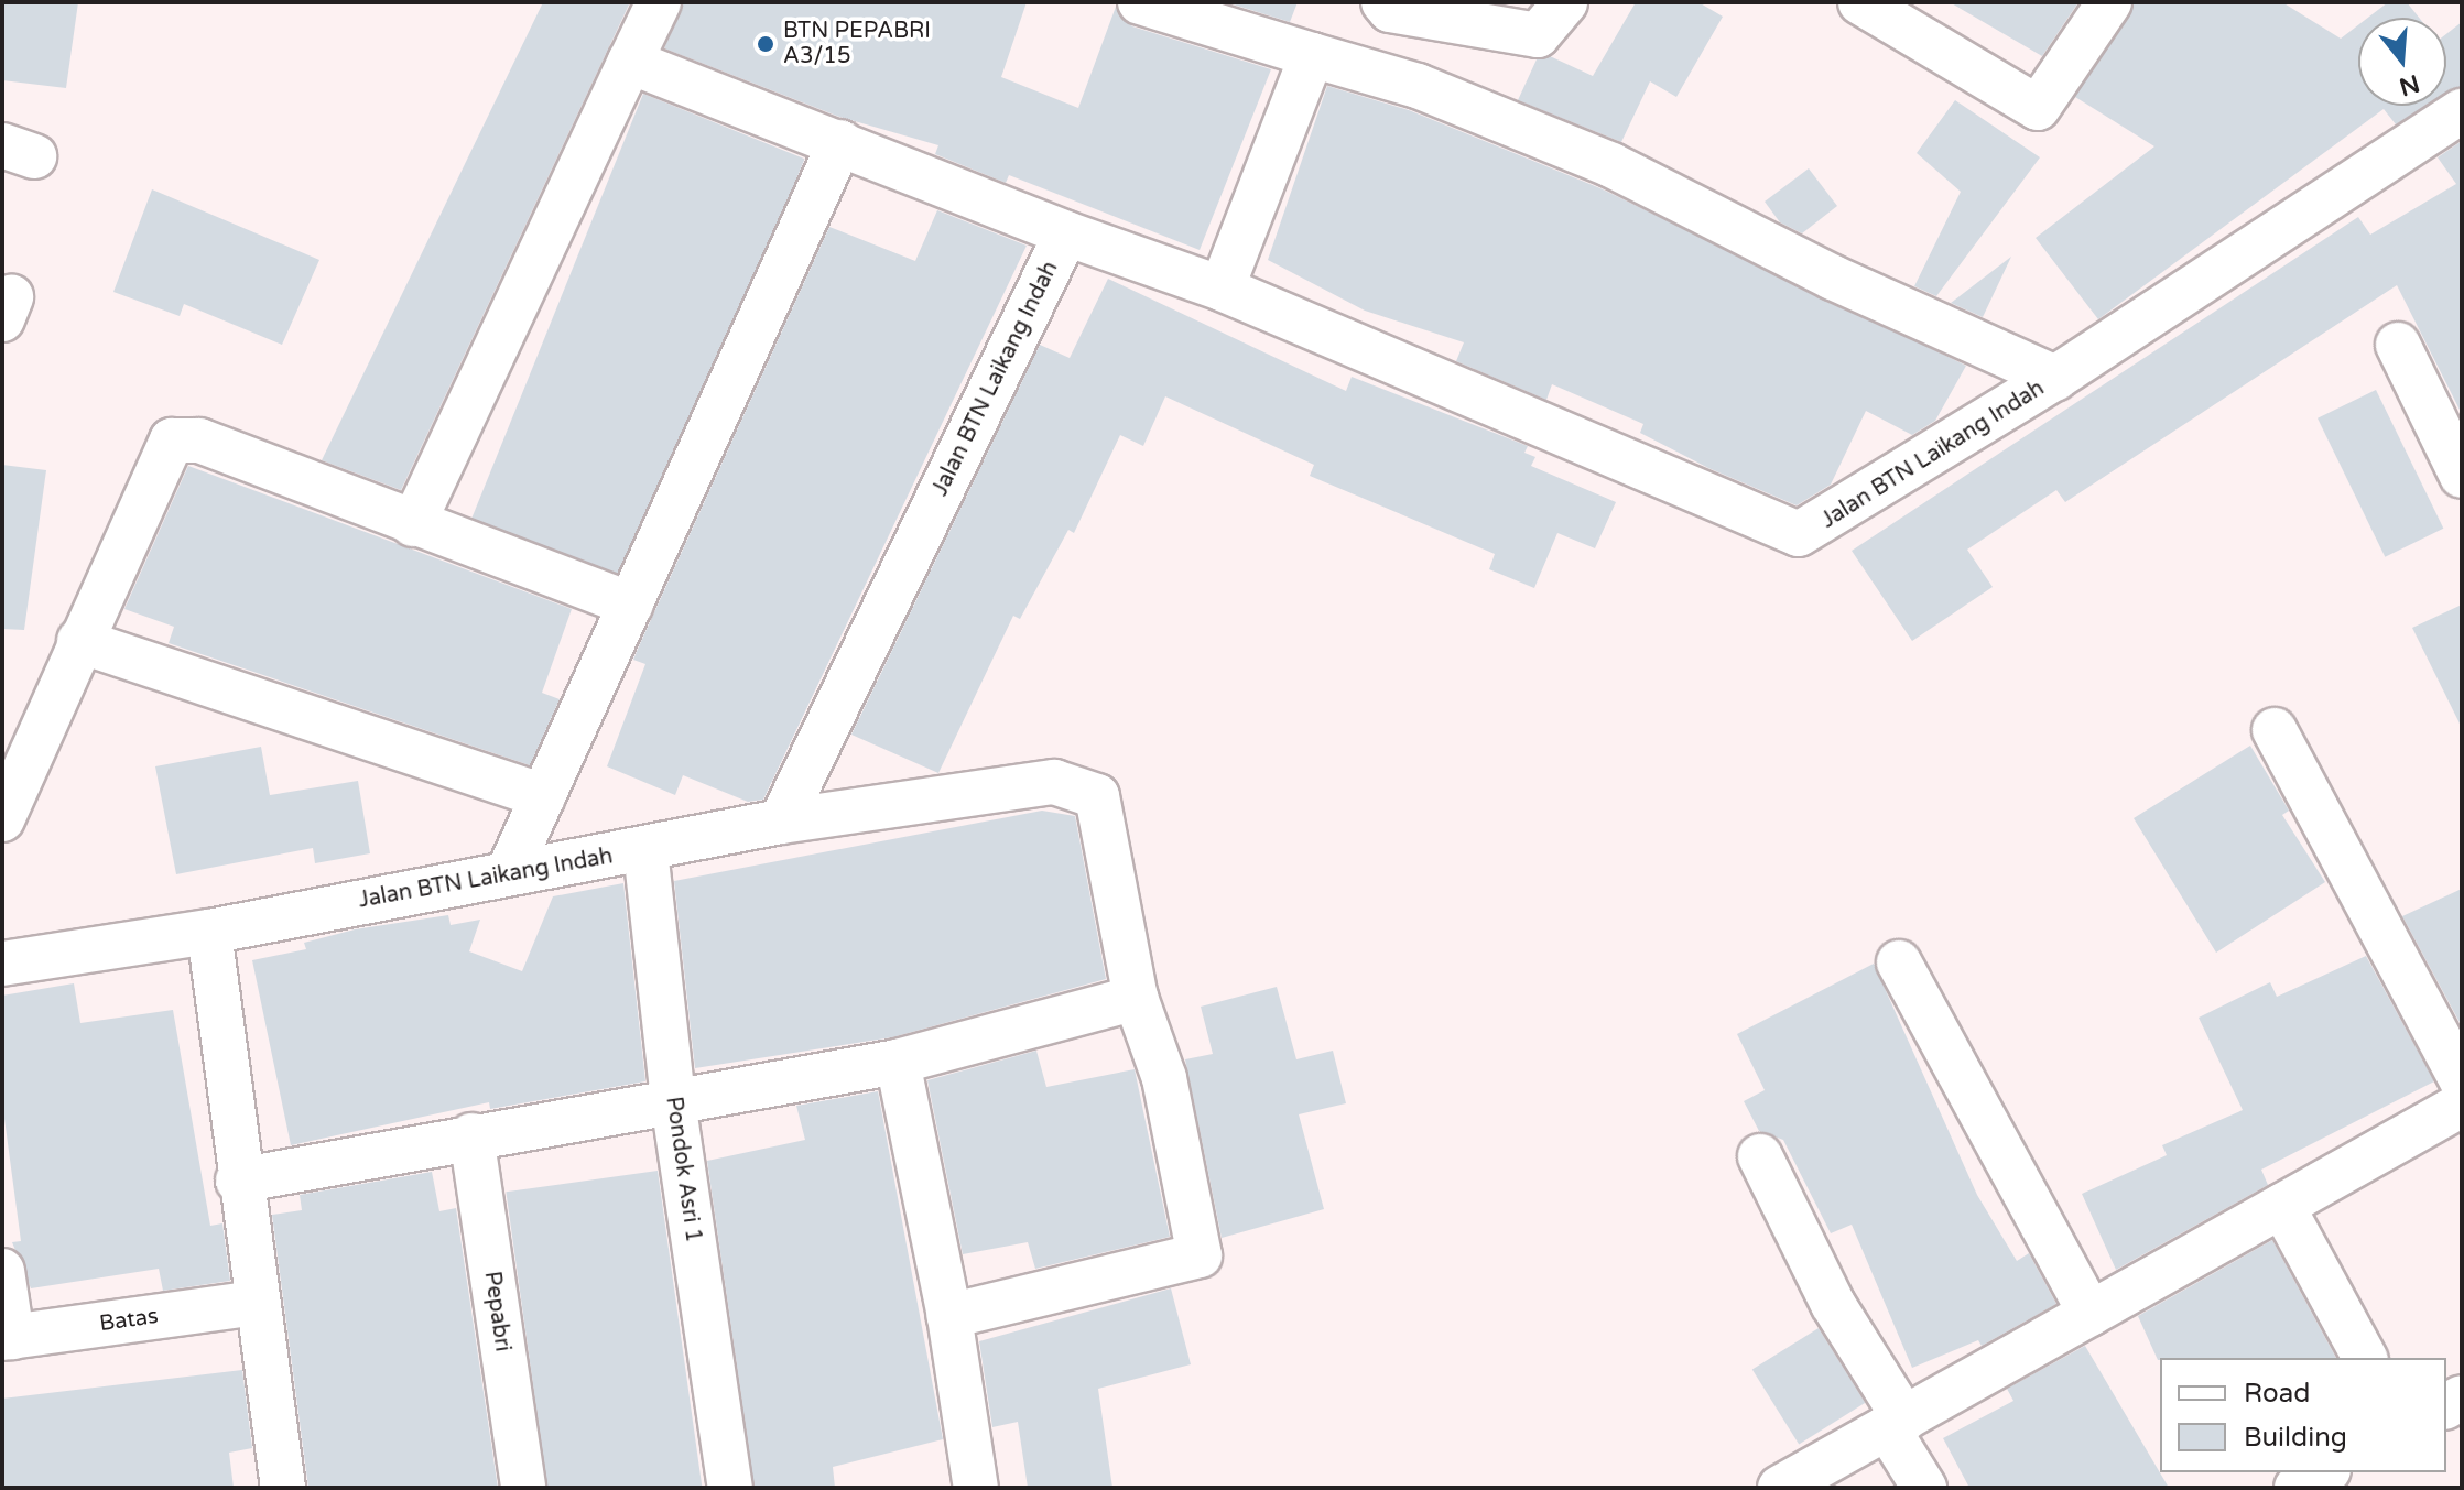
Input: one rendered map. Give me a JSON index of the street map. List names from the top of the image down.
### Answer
{
  "streets": {
    "street": [
      "Jalan BTN Laikang Indah",
      "Pondok Asri 1",
      "Pepabri",
      "Batas"
    ]
  },
  "crossings": [
    ["Jalan BTN Laikang Indah", "Pondok Asri 1"]
  ],
  "places": ["BTN PEPABRI A3/15"],
  "legend": ["Road", "Building"],
  "north": "bottom"
}
